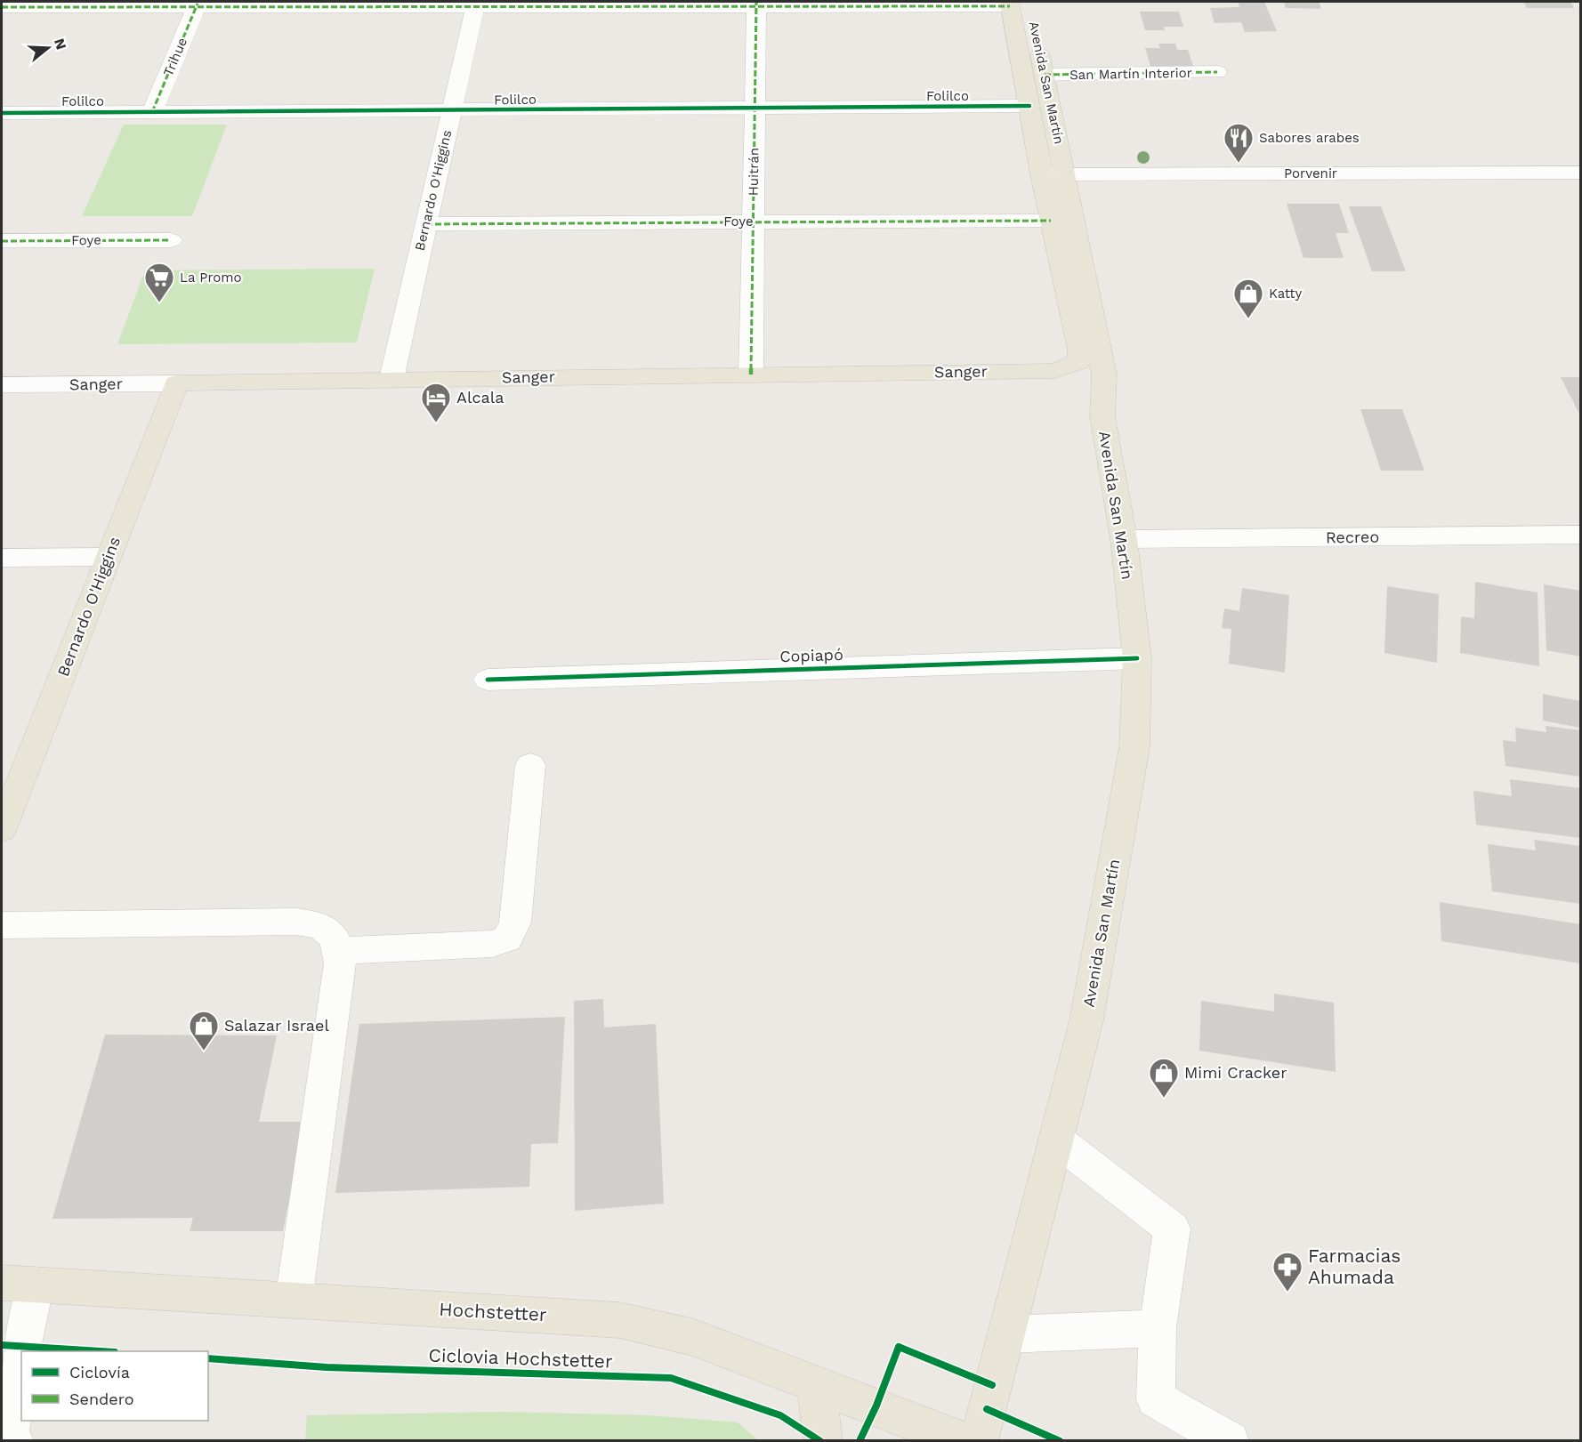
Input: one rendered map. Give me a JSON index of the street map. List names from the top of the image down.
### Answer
{
  "streets": {
    "main road": [
      "Avenida San Martín",
      "Bernardo O'Higgins",
      "Sanger",
      "Hochstetter"
    ],
    "street": [
      "Trihue",
      "San Martín Interior",
      "Folilco",
      "Huitrán",
      "Porvenir",
      "Foye",
      "Recreo",
      "Copiapó"
    ],
    "cycle path": ["Ciclovia Hochstetter"]
  },
  "crossings": [
    ["Trihue", "Folilco"],
    ["San Martín Interior", "Avenida San Martín"],
    ["Avenida San Martín", "Folilco"],
    ["Avenida San Martín", "Porvenir"],
    ["Avenida San Martín", "Foye"],
    ["Avenida San Martín", "Sanger"],
    ["Avenida San Martín", "Recreo"],
    ["Avenida San Martín", "Copiapó"],
    ["Folilco", "Huitrán"],
    ["Folilco", "Bernardo O'Higgins"],
    ["Huitrán", "Foye"],
    ["Huitrán", "Sanger"],
    ["Bernardo O'Higgins", "Foye"],
    ["Bernardo O'Higgins", "Sanger"]
  ],
  "places": {
    "restaurant": ["Sabores arabes"],
    "supermarket": ["La Promo"],
    "shop": ["Katty", "Salazar Israel", "Mimi Cracker"],
    "hotel": ["Alcala"],
    "pharmacy": ["Farmacias Ahumada"]
  },
  "legend": ["Ciclovía", "Sendero"],
  "north": "right"
}
